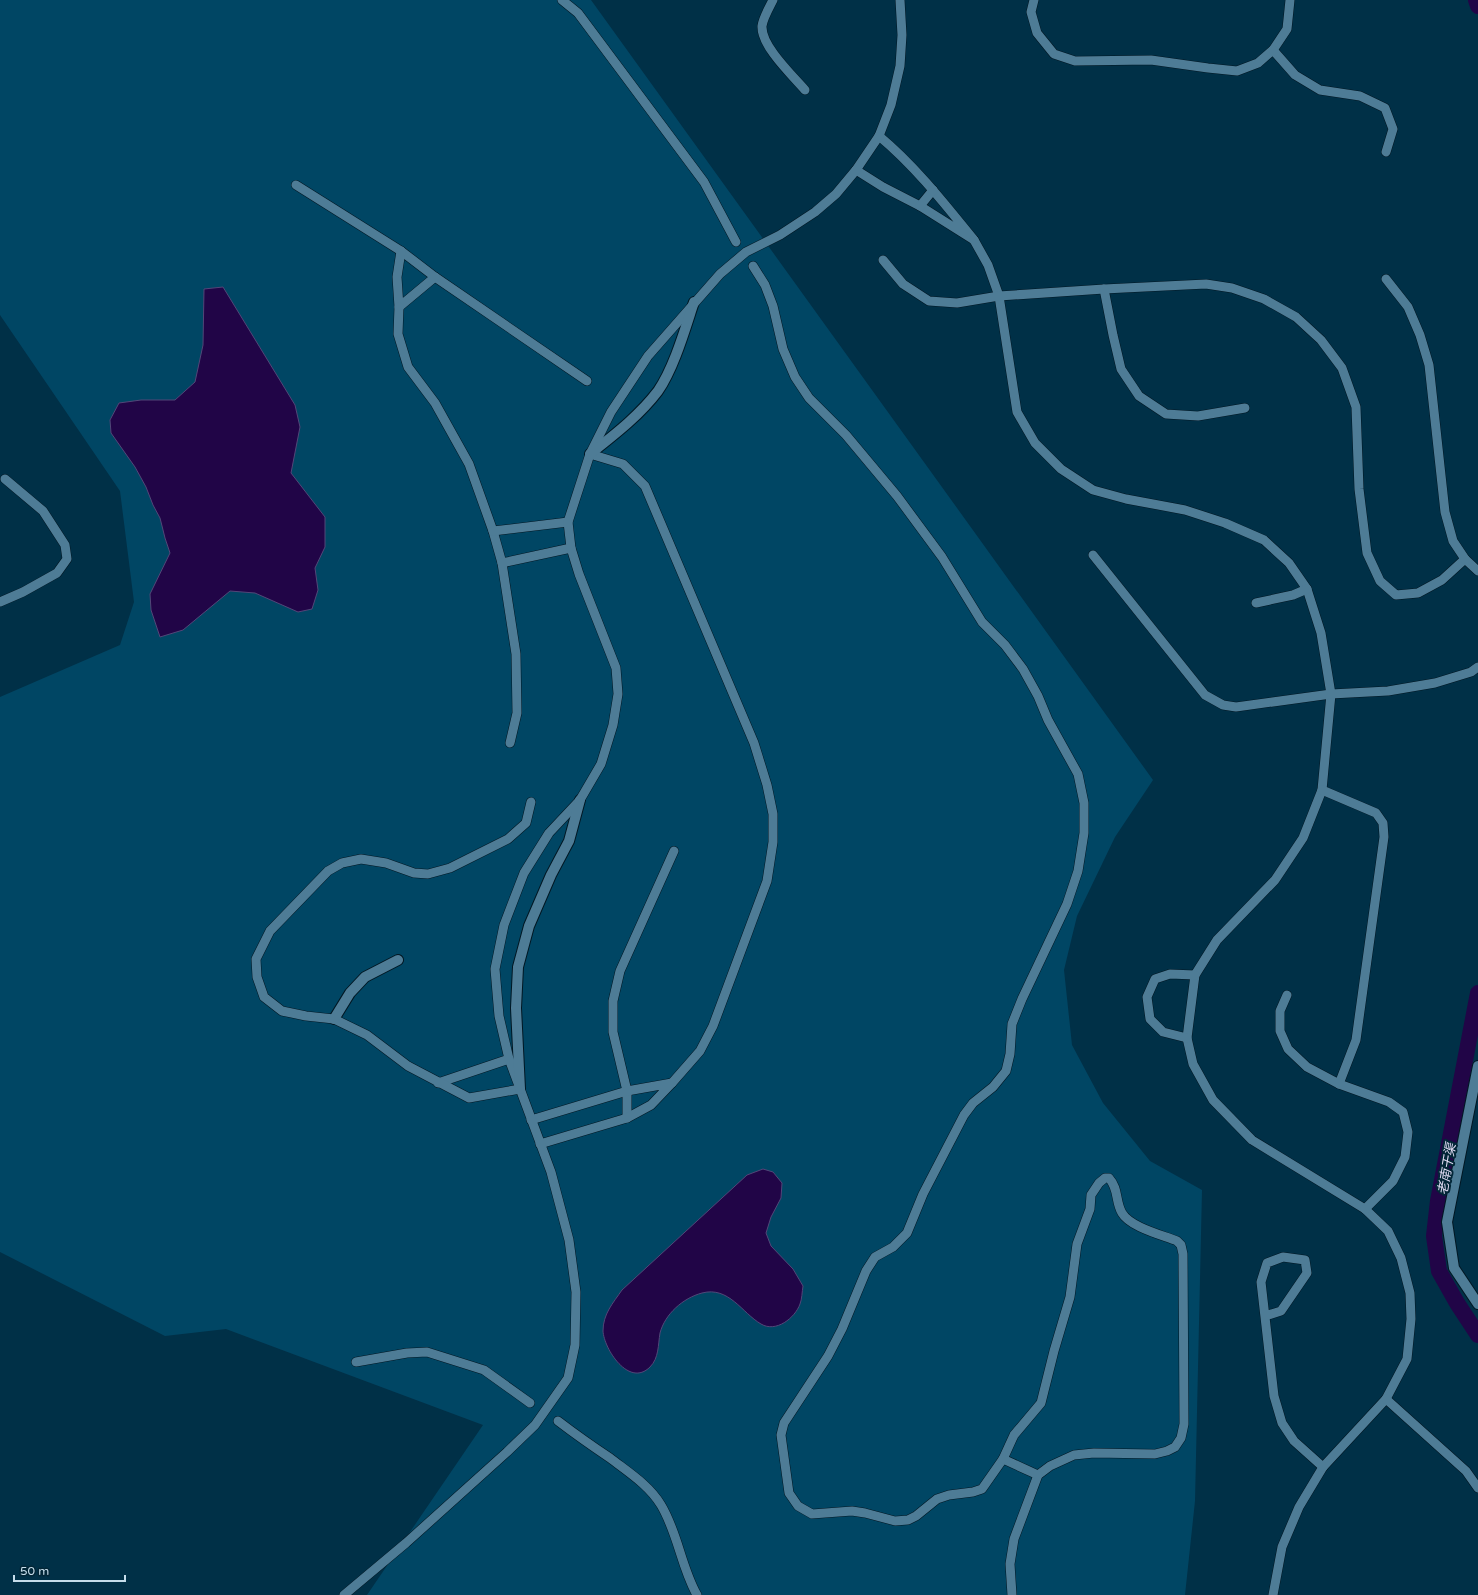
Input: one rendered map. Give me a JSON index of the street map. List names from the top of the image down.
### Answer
{
  "water": ["老南干渠"],
  "scale_bar": "50 m"
}
